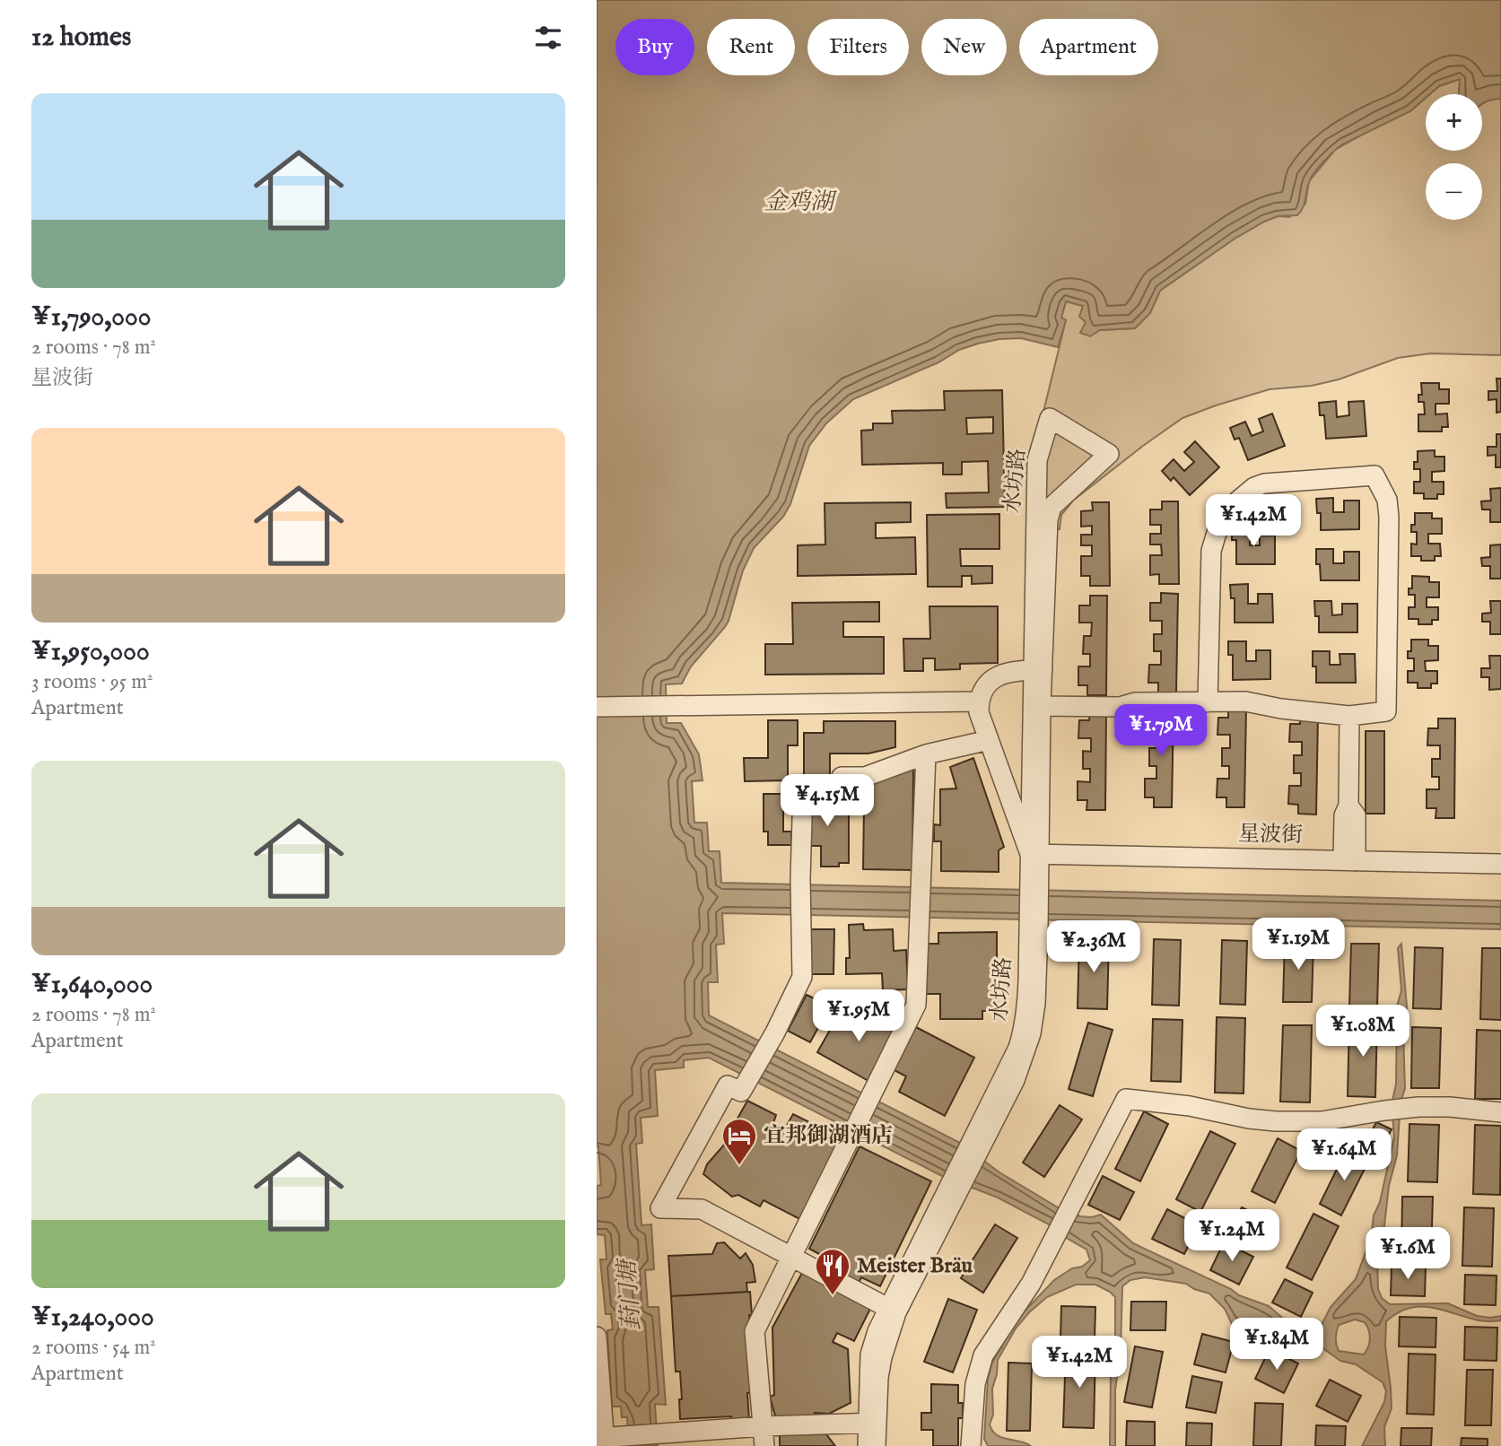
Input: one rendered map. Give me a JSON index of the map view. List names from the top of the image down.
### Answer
{
  "streets": {
    "street": ["水坊路", "星波街"]
  },
  "crossings": [
    ["水坊路", "星波街"]
  ],
  "water": ["金鸡湖", "葑门塘"],
  "places": {
    "hotel": ["宜邦御湖酒店"],
    "restaurant": ["Meister Bräu"]
  },
  "page": {
    "heading": "12 homes",
    "chip": [
      "Buy",
      "Rent",
      "Filters",
      "New",
      "Apartment"
    ],
    "list": [
      {
        "name": "¥1,790,000",
        "note": "2 rooms · 78 m² · 星波街"
      },
      {
        "name": "¥1,950,000",
        "note": "3 rooms · 95 m² · Apartment"
      },
      {
        "name": "¥1,640,000",
        "note": "2 rooms · 78 m² · Apartment"
      },
      {
        "name": "¥1,240,000",
        "note": "2 rooms · 54 m² · Apartment"
      }
    ],
    "map_buttons": ["+", "−"],
    "price": [
      "¥1.42M",
      "¥1.79M",
      "¥4.15M",
      "¥1.19M",
      "¥2.36M",
      "¥1.95M",
      "¥1.08M",
      "¥1.64M",
      "¥1.24M",
      "¥1.6M",
      "¥1.84M",
      "¥1.42M"
    ]
  }
}
